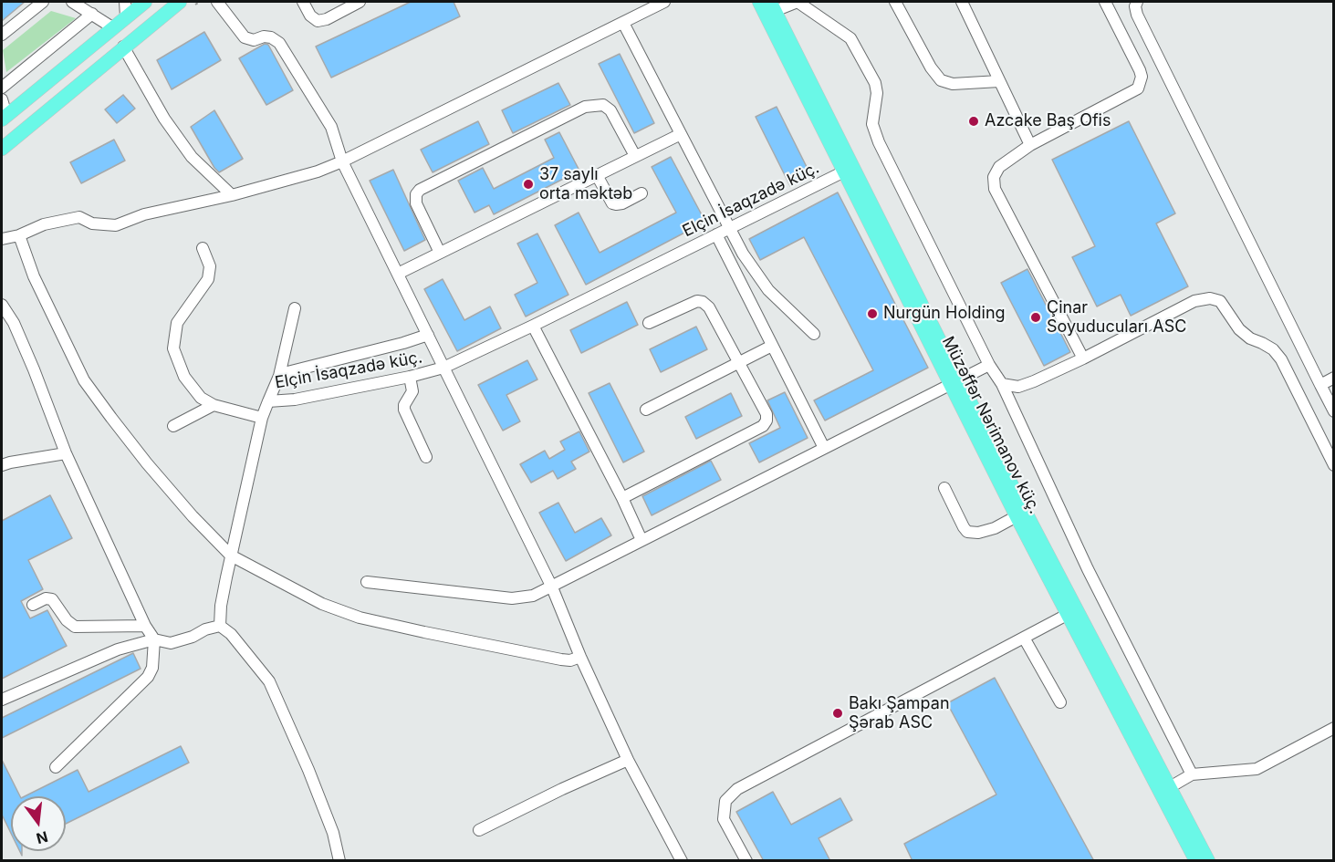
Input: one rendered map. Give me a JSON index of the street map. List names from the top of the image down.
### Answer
{
  "streets": {
    "main road": ["Müzəffər Nərimanov küç."],
    "street": ["Elçin İsaqzadə küç."]
  },
  "places": [
    "Azcake Baş Ofis",
    "37 saylı orta məktəb",
    "Nurgün Holding",
    "Çinar Soyuducuları ASC",
    "Bakı Şampan Şərab ASC"
  ],
  "north": "bottom"
}
